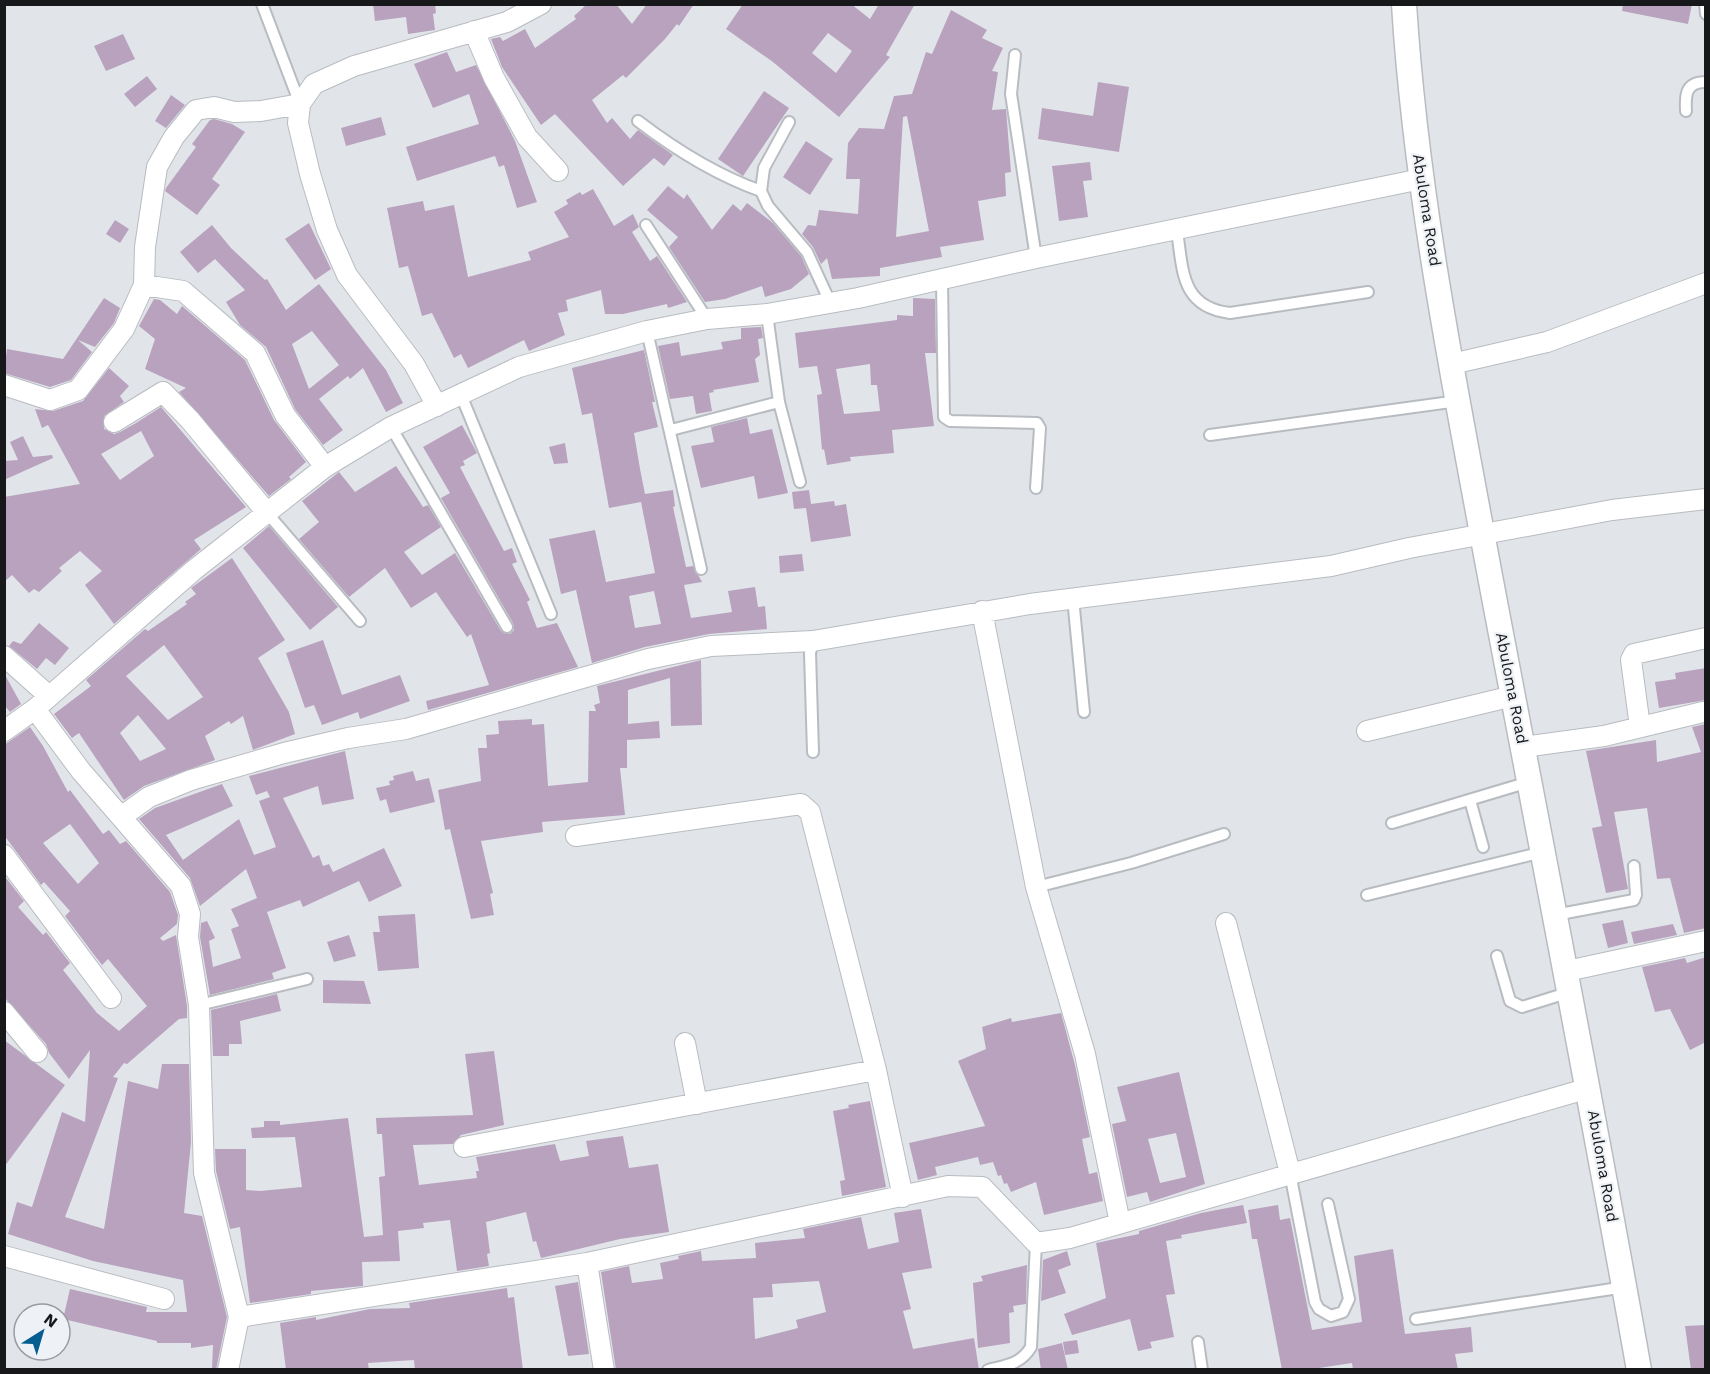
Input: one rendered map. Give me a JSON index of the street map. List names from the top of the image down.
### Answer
{
  "streets": {
    "street": ["Abuloma Road"]
  },
  "north": "top right"
}
